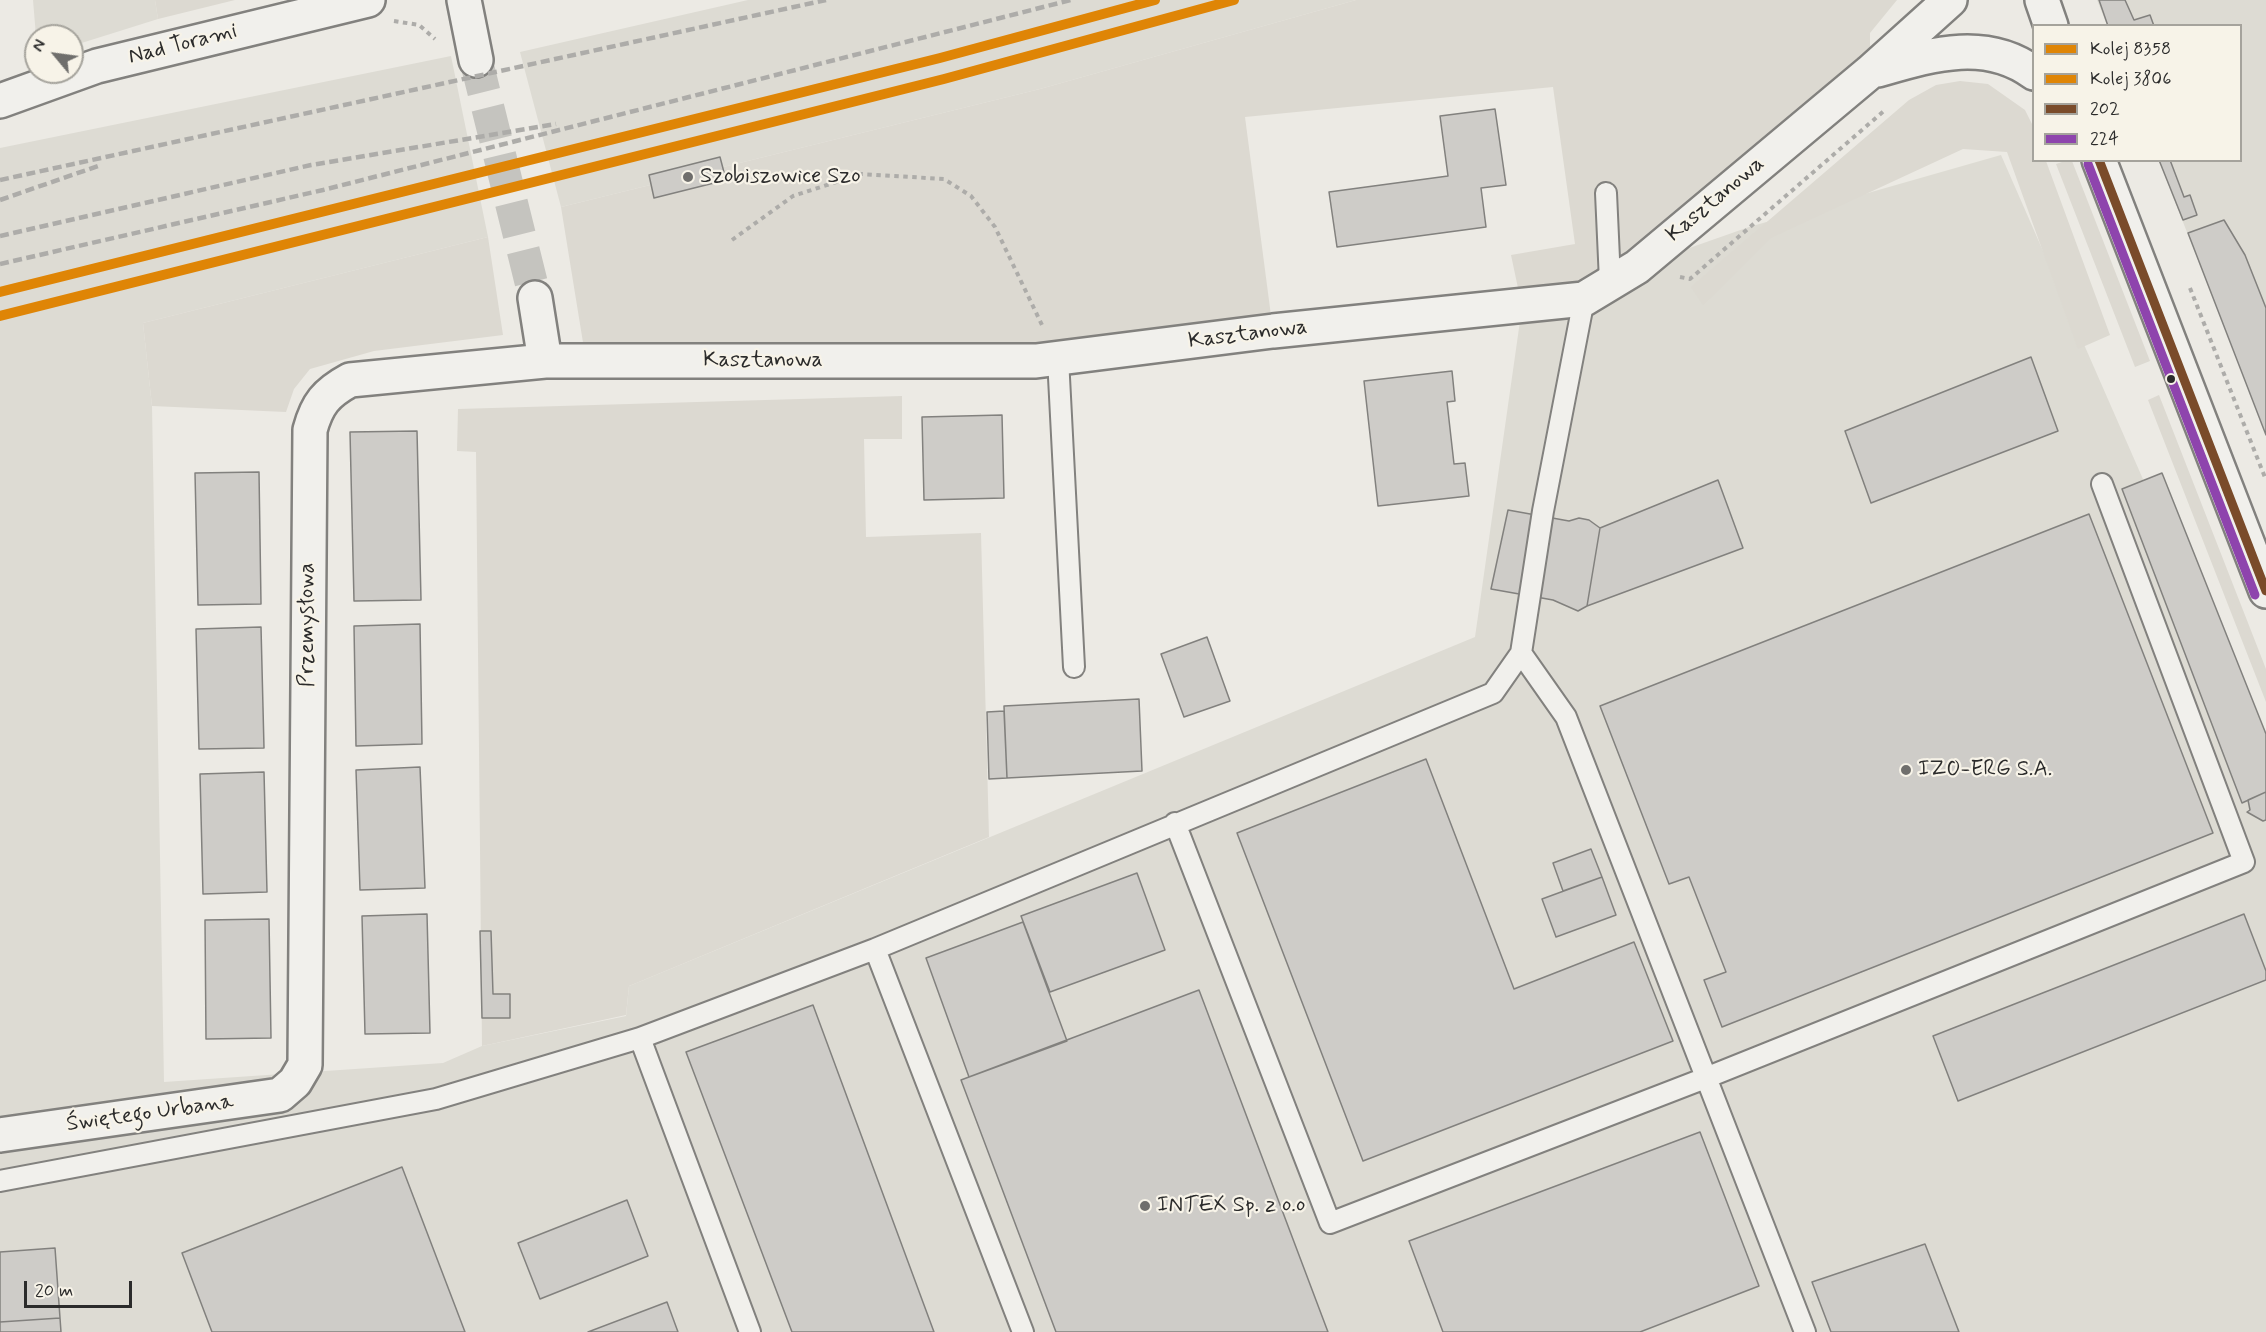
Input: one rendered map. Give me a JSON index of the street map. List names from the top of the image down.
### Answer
{
  "streets": {
    "street": [
      "Nad Torami",
      "Kasztanowa",
      "Przemysłowa",
      "Świętego Urbana"
    ]
  },
  "crossings": [
    ["Kasztanowa", "Przemysłowa"],
    ["Przemysłowa", "Świętego Urbana"]
  ],
  "places": ["Szobiszowice Szo", "IZO-ERG S.A.", "INTEX Sp. z o.o"],
  "lines": [
    "rail line 8358",
    "rail line 3806",
    "transit line 202",
    "transit line 224"
  ],
  "legend": [
    "Kolej 8358",
    "Kolej 3806",
    "202",
    "224"
  ],
  "scale_bar": "20 m",
  "north": "top left"
}
